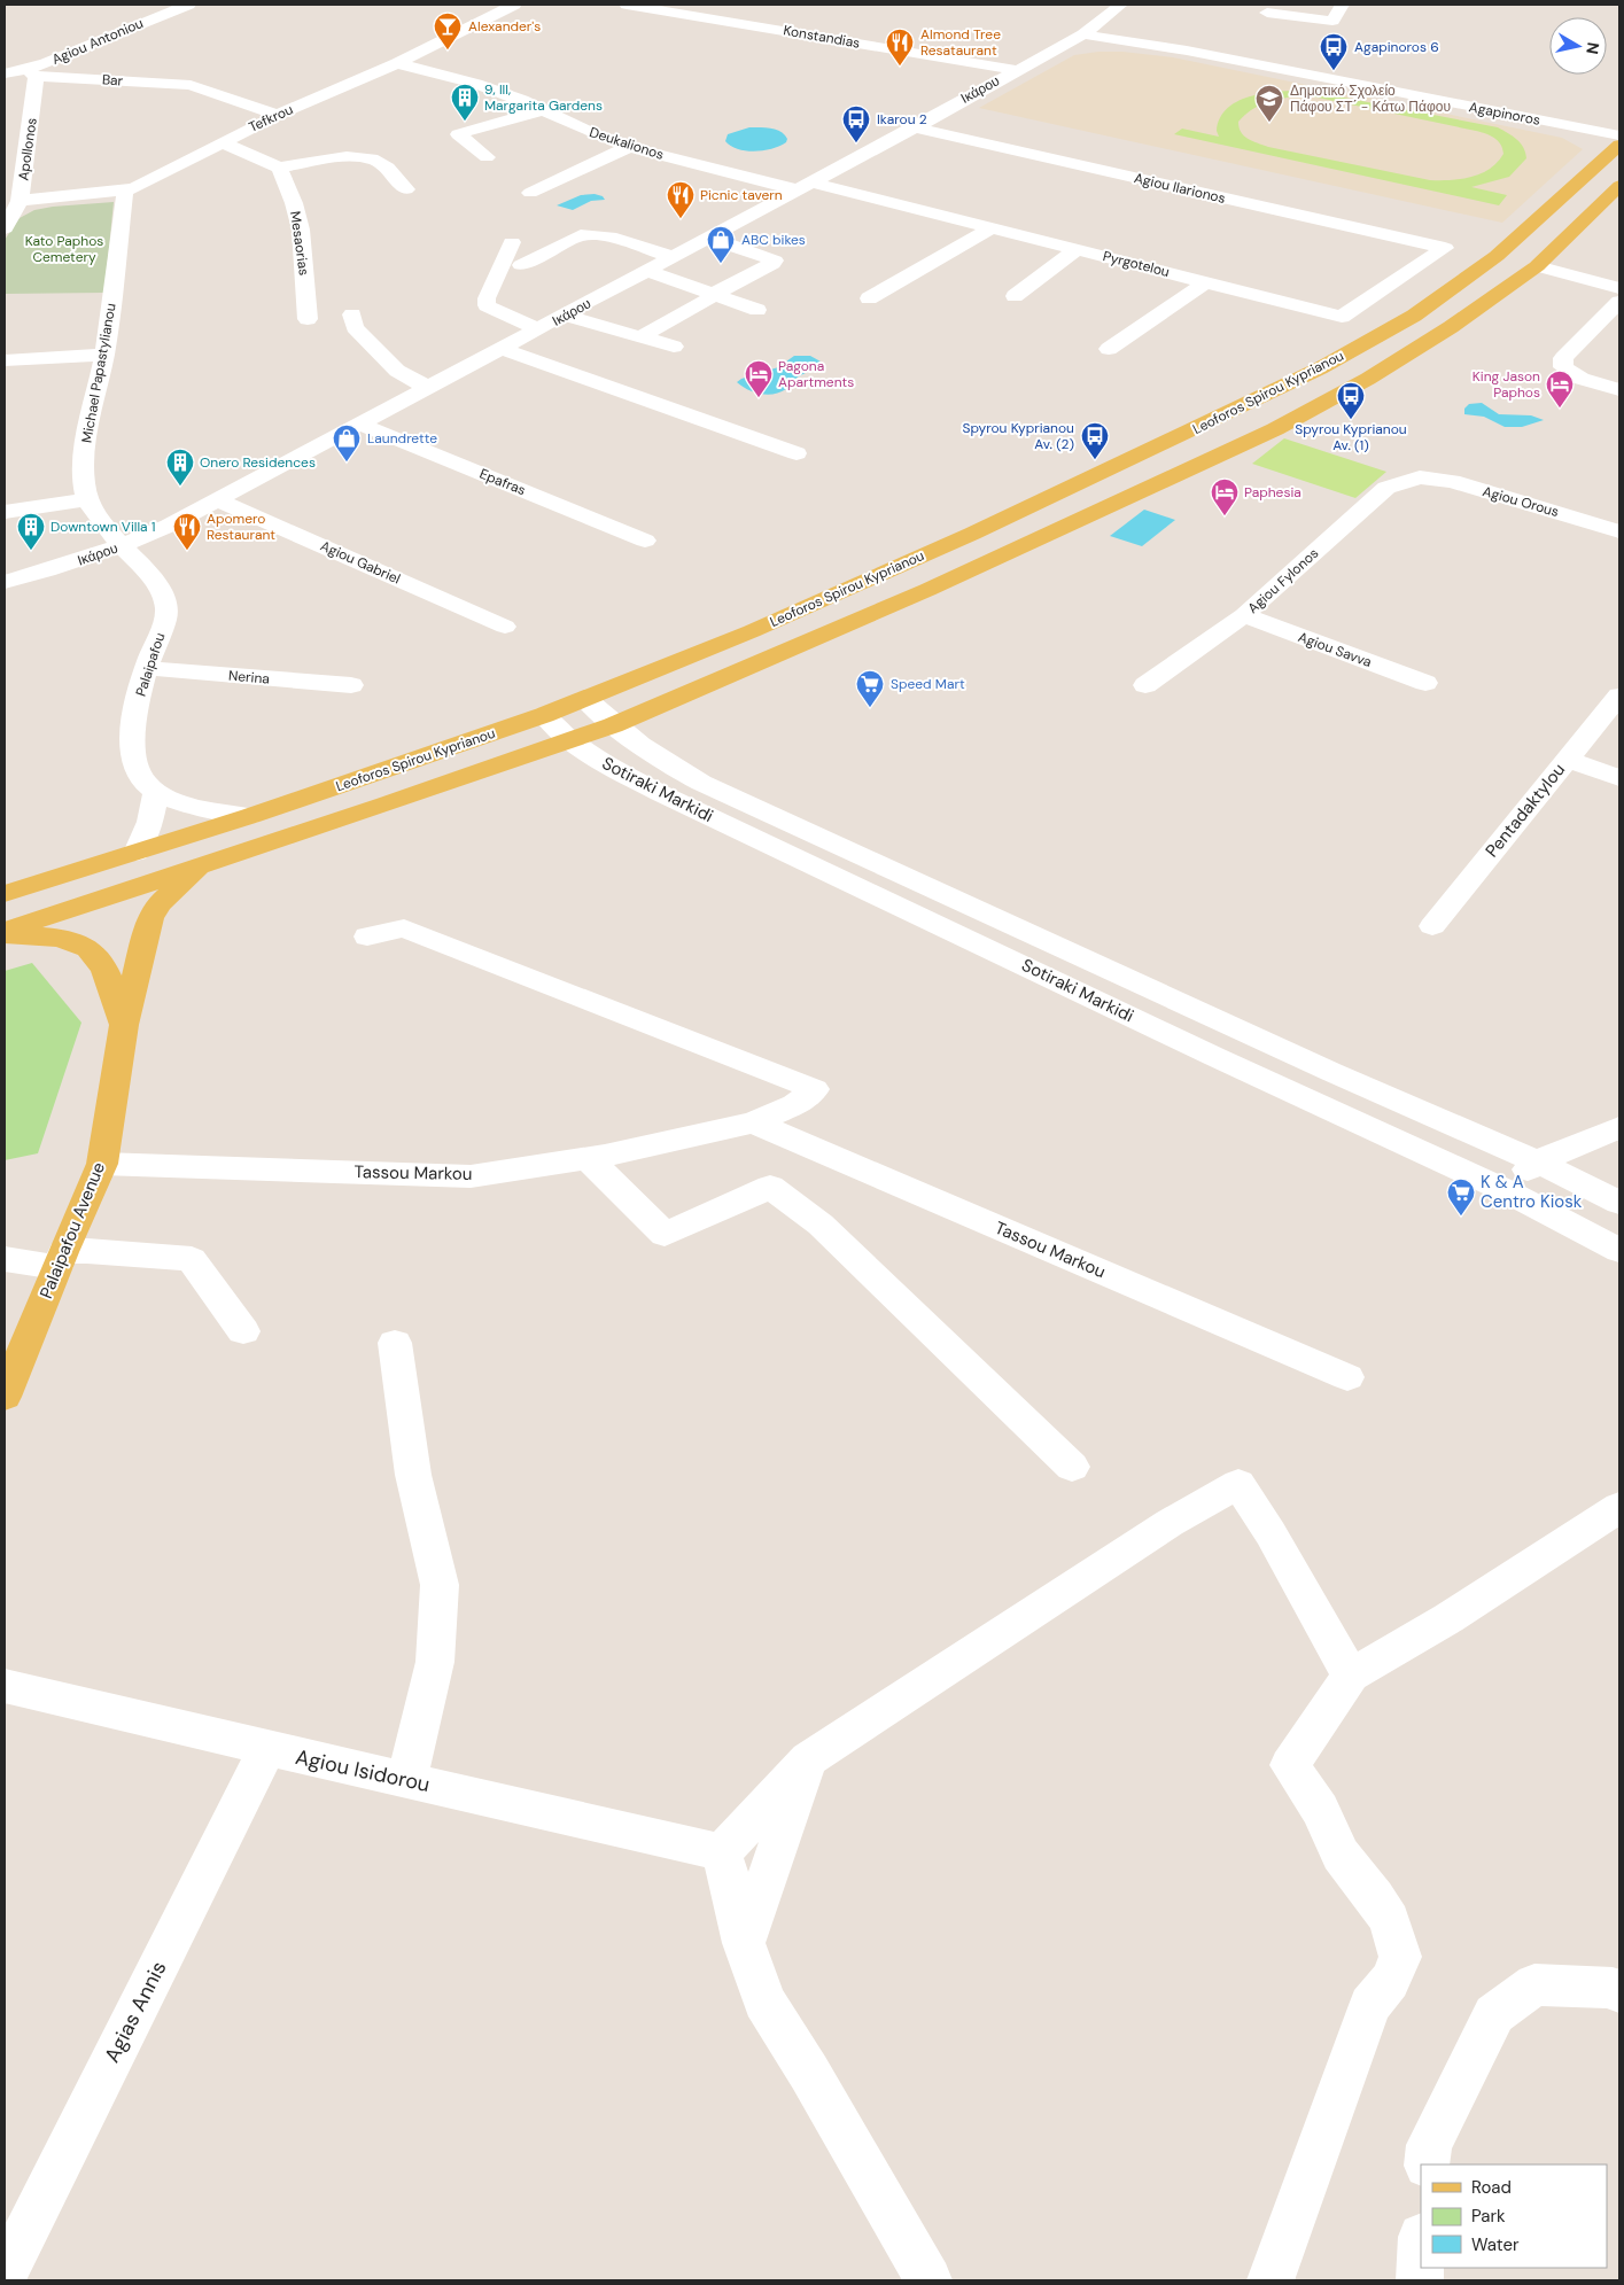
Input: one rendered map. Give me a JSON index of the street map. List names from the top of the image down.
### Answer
{
  "streets": {
    "main road": ["Leoforos Spirou Kyprianou", "Palaipafou Avenue"],
    "street": [
      "Konstandias",
      "Agiou Antoniou",
      "Bar",
      "Ικάρου",
      "Agapinoros",
      "Tefkrou",
      "Deukalionos",
      "Apollonos",
      "Agiou Ilarionos",
      "Mesaorias",
      "Pyrgotelou",
      "Michael Papastylianou",
      "Epafras",
      "Agiou Orous",
      "Agiou Gabriel",
      "Agiou Fylonos",
      "Agiou Savva",
      "Palaipafou",
      "Nerina",
      "Sotiraki Markidi",
      "Pentadaktylou",
      "Tassou Markou",
      "Agiou Isidorou",
      "Agias Annis"
    ]
  },
  "crossings": [
    ["Konstandias", "Ικάρου"],
    ["Agiou Antoniou", "Bar"],
    ["Agiou Antoniou", "Apollonos"],
    ["Bar", "Tefkrou"],
    ["Bar", "Apollonos"],
    ["Ικάρου", "Agapinoros"],
    ["Ικάρου", "Deukalionos"],
    ["Ικάρου", "Agiou Ilarionos"],
    ["Ικάρου", "Pyrgotelou"],
    ["Ικάρου", "Michael Papastylianou"],
    ["Ικάρου", "Epafras"],
    ["Ικάρου", "Agiou Gabriel"],
    ["Ικάρου", "Palaipafou"],
    ["Tefkrou", "Deukalionos"],
    ["Tefkrou", "Apollonos"],
    ["Tefkrou", "Michael Papastylianou"],
    ["Deukalionos", "Pyrgotelou"],
    ["Agiou Ilarionos", "Pyrgotelou"],
    ["Michael Papastylianou", "Palaipafou"],
    ["Leoforos Spirou Kyprianou", "Sotiraki Markidi"],
    ["Leoforos Spirou Kyprianou", "Palaipafou Avenue"],
    ["Agiou Orous", "Agiou Fylonos"],
    ["Agiou Fylonos", "Agiou Savva"],
    ["Palaipafou", "Nerina"],
    ["Tassou Markou", "Palaipafou Avenue"],
    ["Agiou Isidorou", "Agias Annis"]
  ],
  "parks": ["Kato Paphos Cemetery"],
  "places": {
    "bar": ["Alexander's"],
    "restaurant": ["Almond Tree Resataurant", "Picnic tavern", "Apomero Restaurant"],
    "bus stop": [
      "Agapinoros 6",
      "Ikarou 2",
      "Spyrou Kyprianou Av. (1)",
      "Spyrou Kyprianou Av. (2)"
    ],
    "building": ["9, lll, Margarita Gardens", "Onero Residences", "Downtown Villa 1"],
    "school or university": ["Δημοτικό Σχολείο Πάφου ΣΤ΄ - Κάτω Πάφου"],
    "shop": ["ABC bikes", "Laundrette"],
    "hotel": ["Pagona Apartments", "King Jason Paphos", "Paphesia"],
    "supermarket": ["Speed Mart", "K & A Centro Kiosk"]
  },
  "legend": ["Road", "Park", "Water"],
  "north": "right"
}
